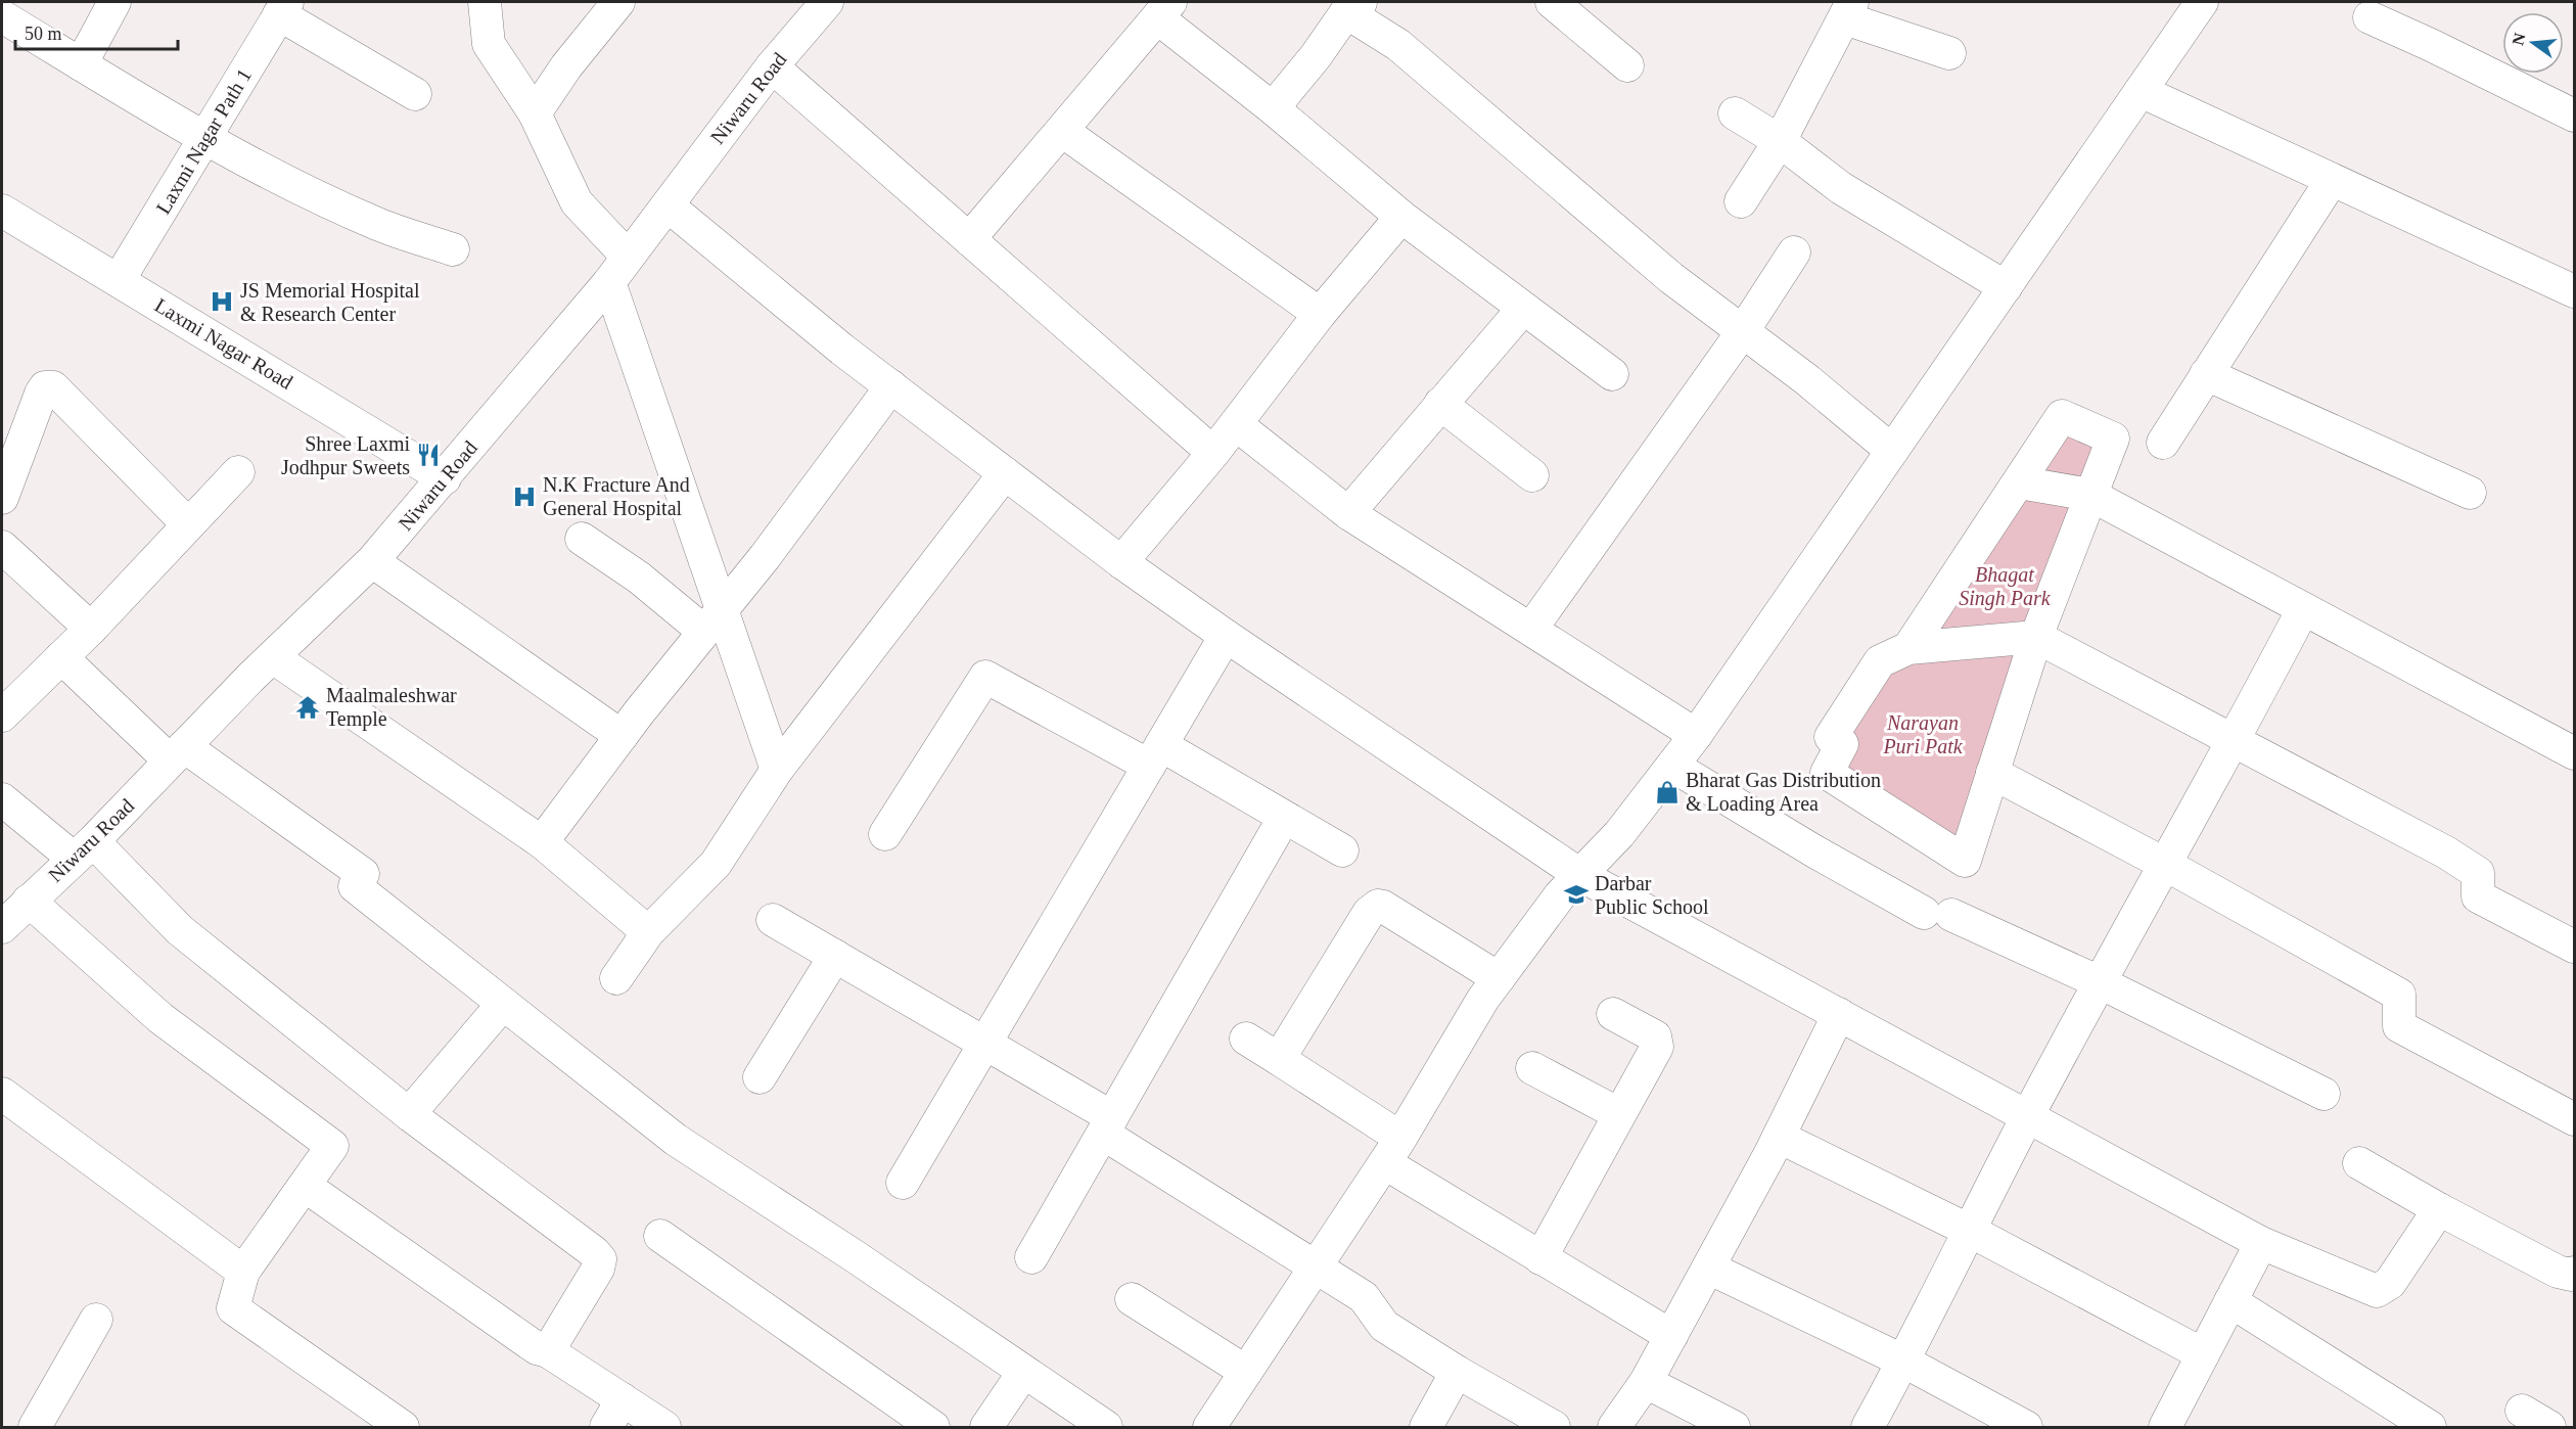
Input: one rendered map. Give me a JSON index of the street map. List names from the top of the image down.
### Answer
{
  "streets": {
    "street": ["Niwaru Road", "Laxmi Nagar Path 1", "Laxmi Nagar Road"]
  },
  "crossings": [
    ["Niwaru Road", "Laxmi Nagar Road"],
    ["Laxmi Nagar Path 1", "Laxmi Nagar Road"]
  ],
  "parks": ["Bhagat Singh Park", "Narayan Puri Patk"],
  "places": {
    "hospital": ["JS Memorial Hospital & Research Center", "N.K Fracture And General Hospital"],
    "restaurant": ["Shree Laxmi Jodhpur Sweets"],
    "temple": ["Maalmaleshwar Temple"],
    "shop": ["Bharat Gas Distribution & Loading Area"],
    "school or university": ["Darbar Public School"]
  },
  "scale_bar": "50 m",
  "north": "left"
}
